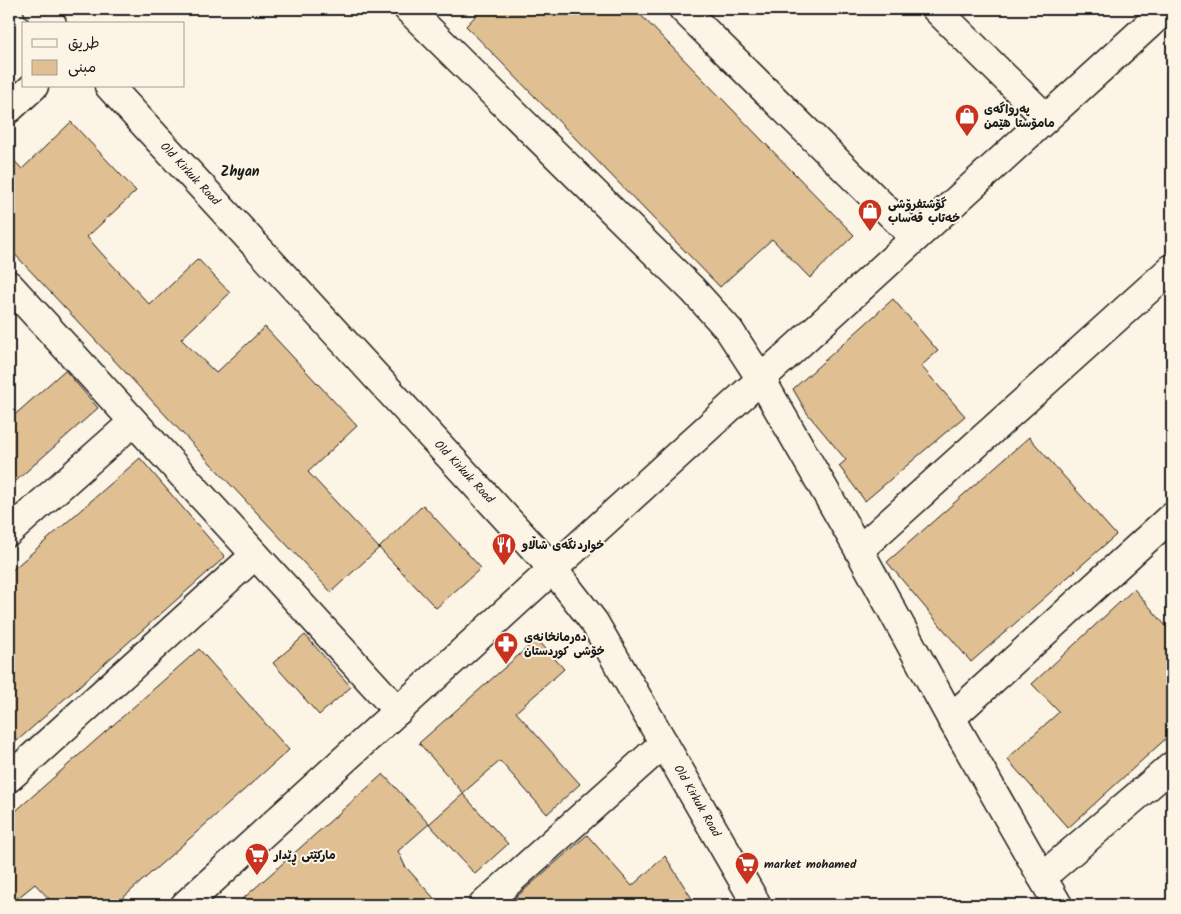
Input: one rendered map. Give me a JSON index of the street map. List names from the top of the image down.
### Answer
{
  "streets": {
    "street": ["Old Kirkuk Road"]
  },
  "districts": ["Zhyan"],
  "places": {
    "shop": ["پەڕواگەی مامۆستا هێمن", "گۆشتفرۆشی خەتاب قەساب"],
    "restaurant": ["خواردنگەی شاڵاو"],
    "pharmacy": ["دەرمانخانەی خۆشی کوردستان"],
    "supermarket": ["مارکێتی ڕێدار", "market mohamed"]
  },
  "legend": ["طريق", "مبنى"]
}
